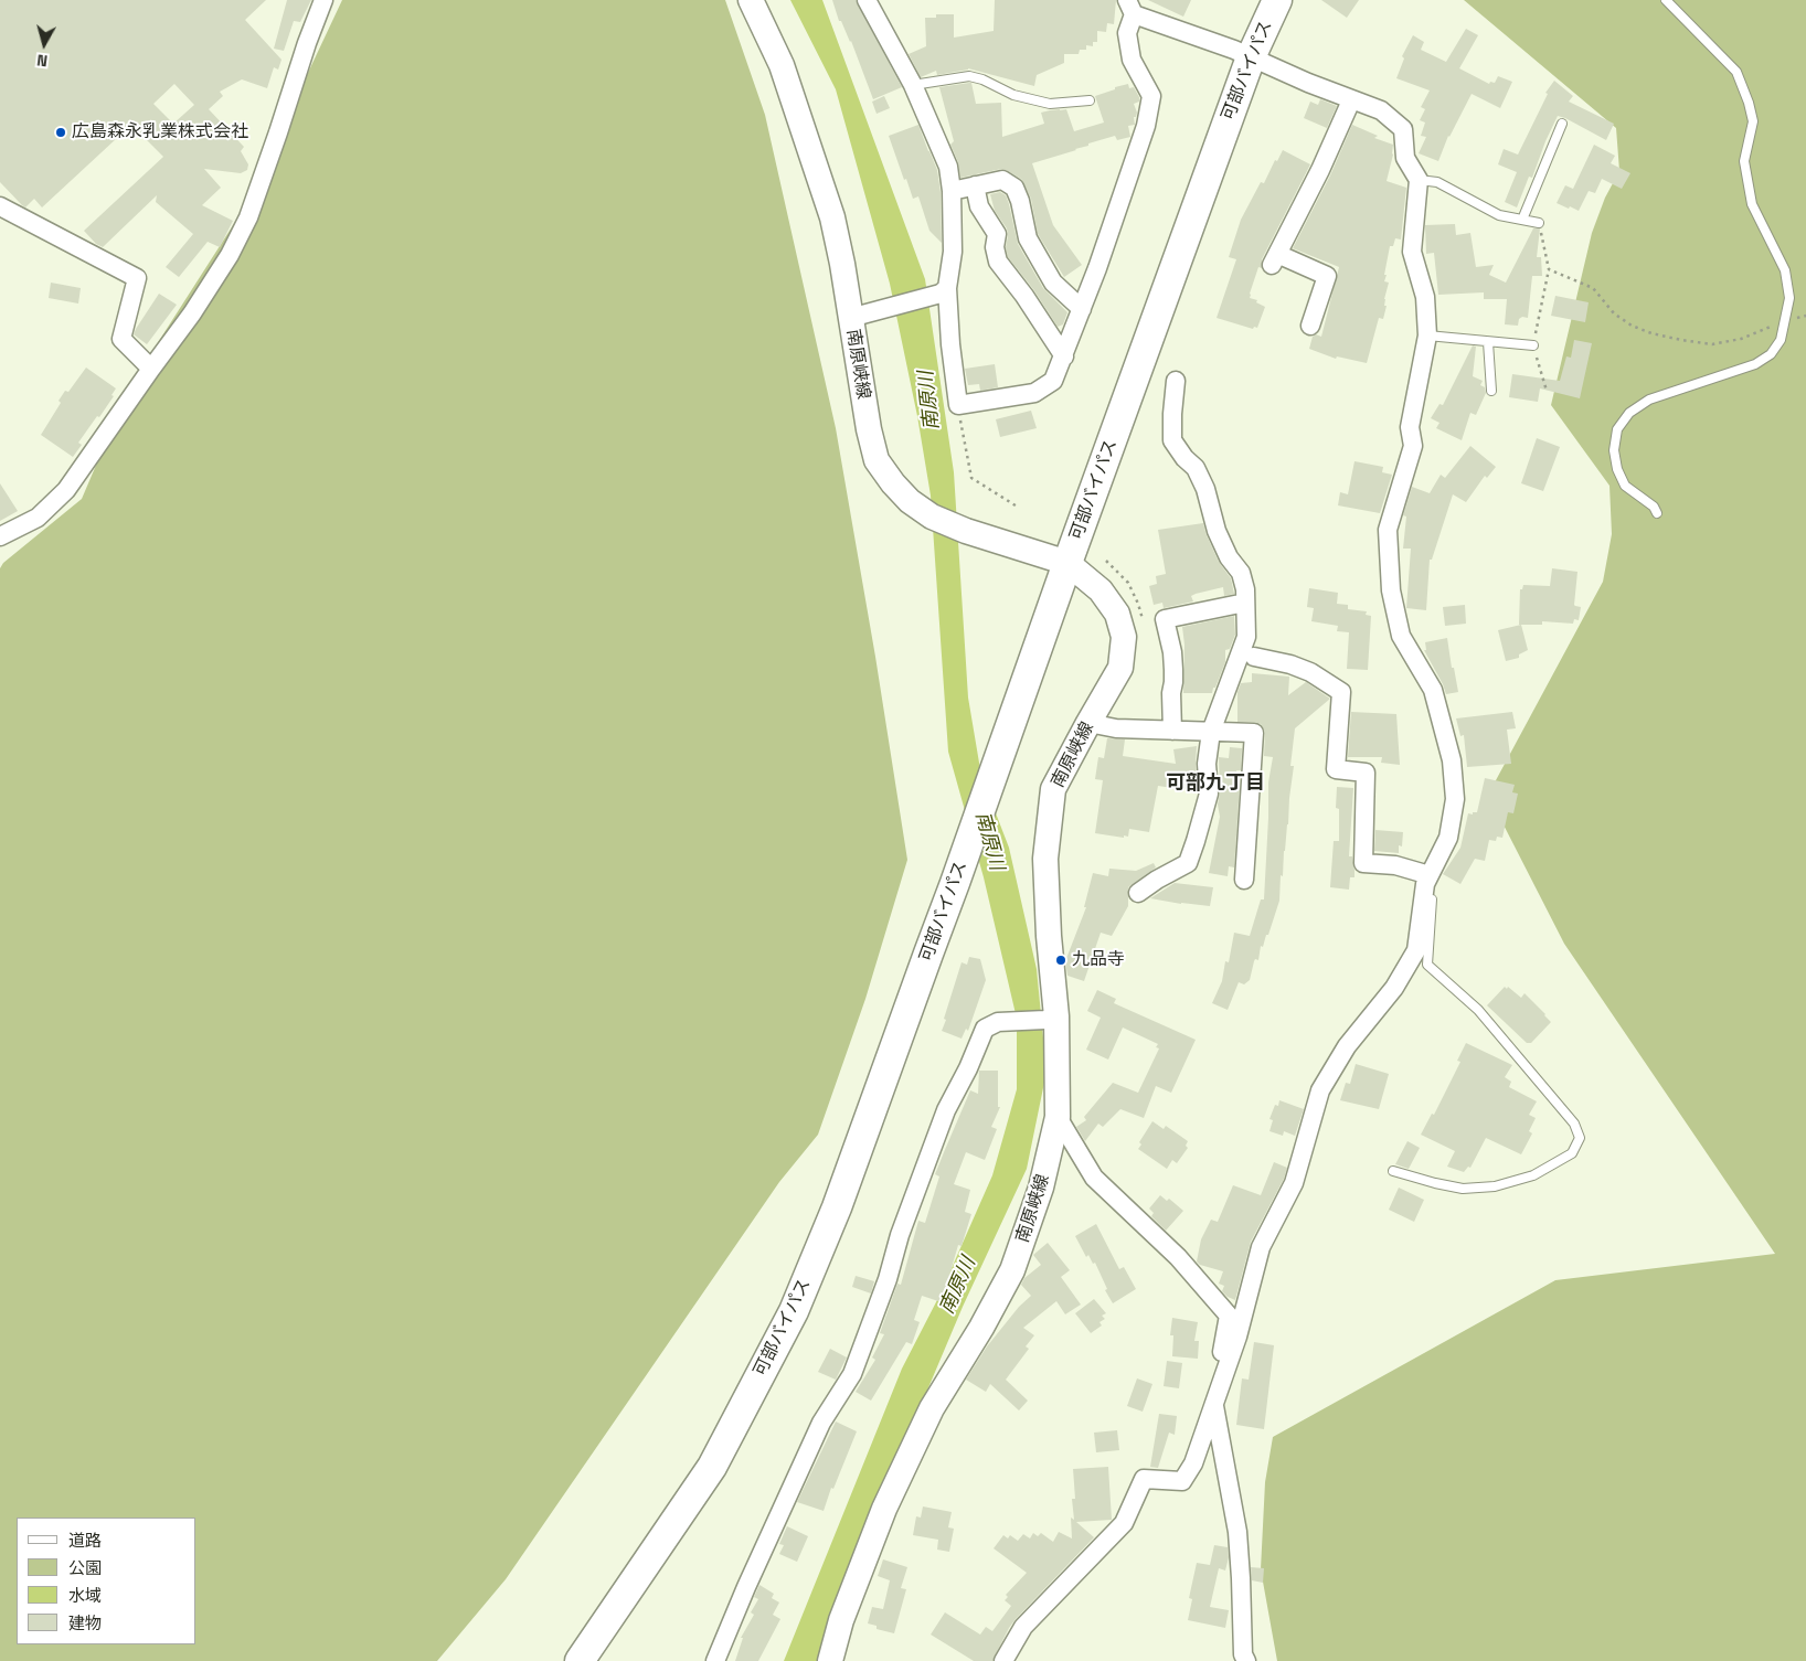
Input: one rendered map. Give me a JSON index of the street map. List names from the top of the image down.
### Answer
{
  "streets": {
    "highway": ["可部バイパス"],
    "main road": ["南原峡線"]
  },
  "crossings": [
    ["可部バイパス", "南原峡線"]
  ],
  "districts": ["可部九丁目"],
  "water": ["南原川"],
  "places": ["広島森永乳業株式会社", "九品寺"],
  "legend": [
    "道路",
    "公園",
    "水域",
    "建物"
  ],
  "north": "bottom"
}
